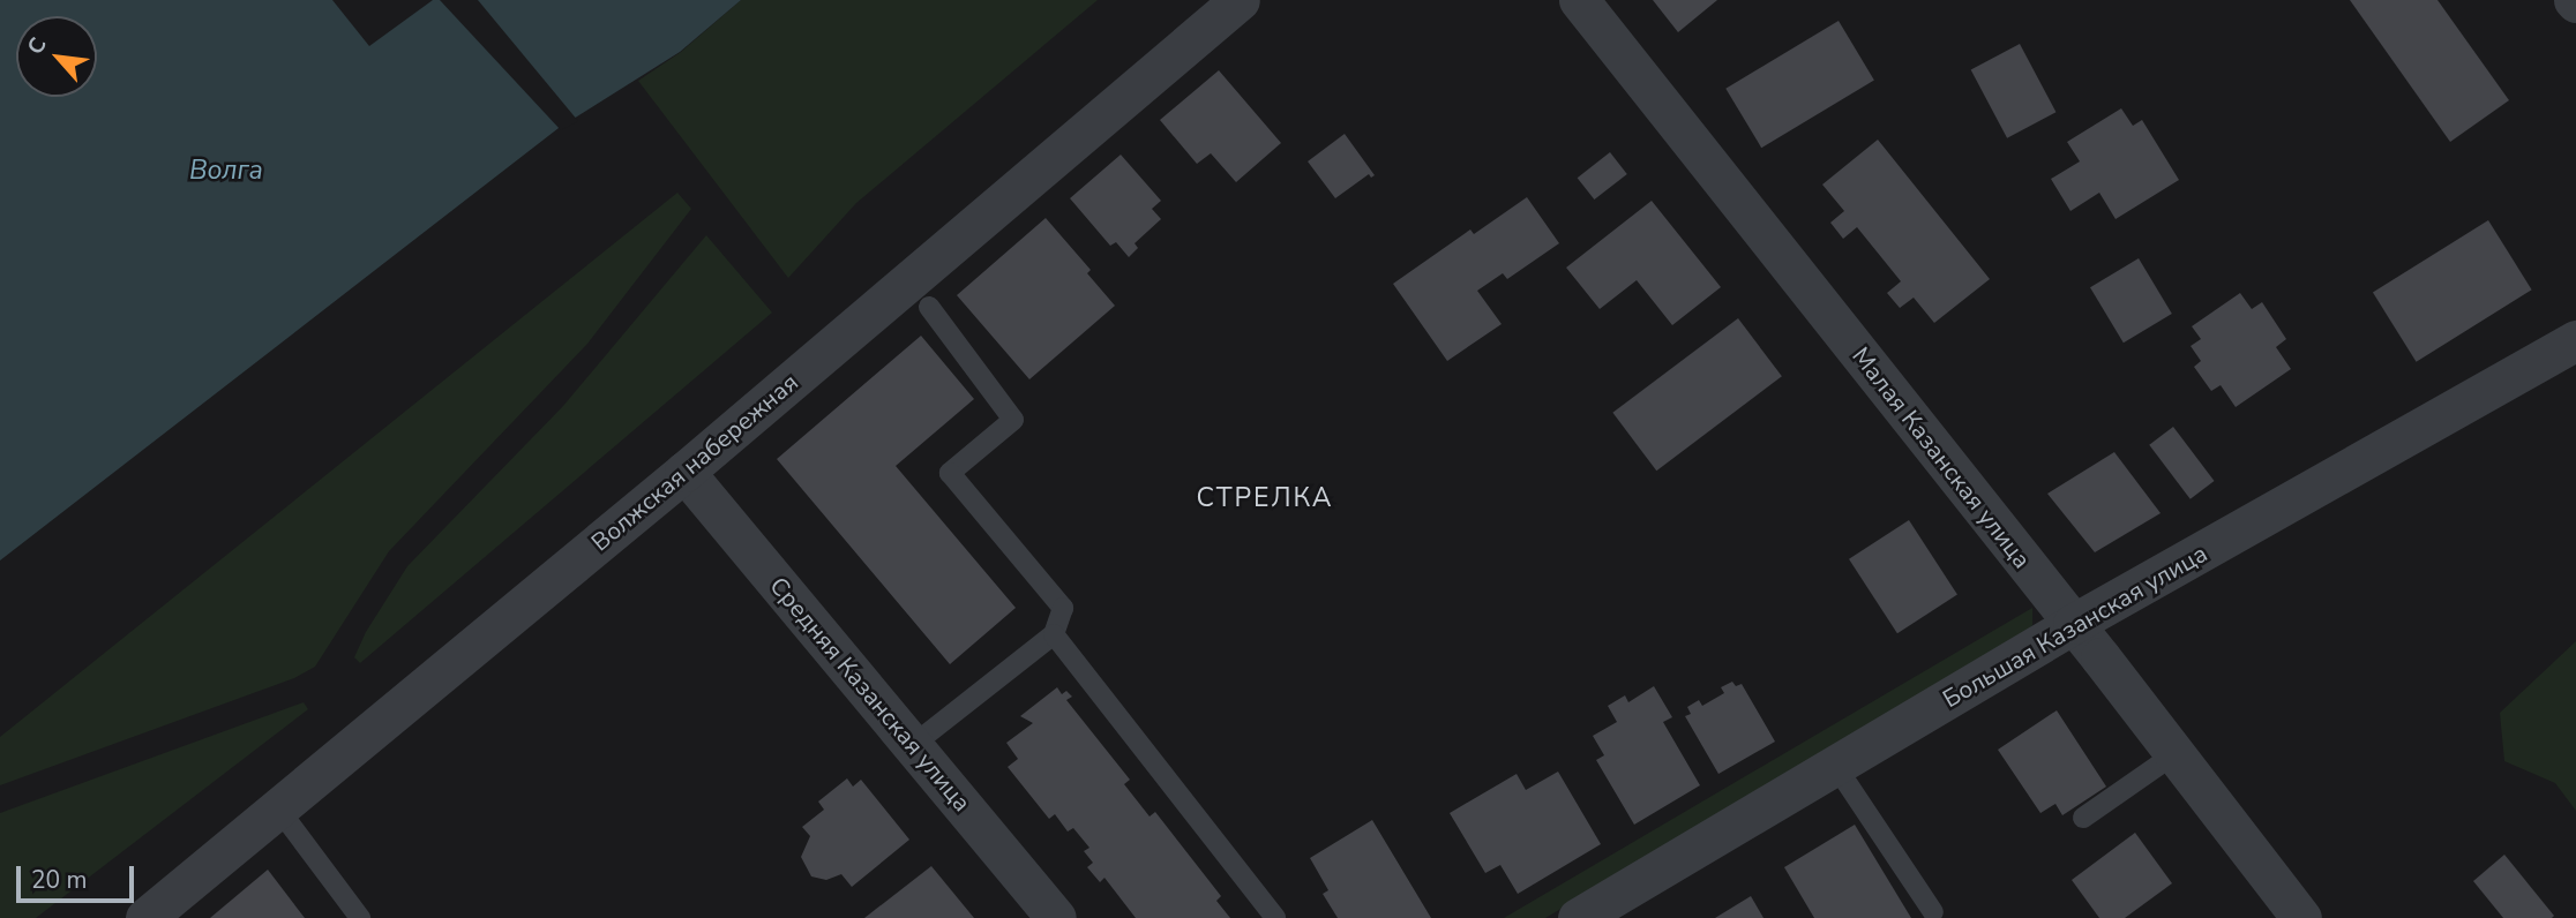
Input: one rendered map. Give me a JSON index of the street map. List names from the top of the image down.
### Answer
{
  "streets": {
    "street": [
      "Малая Казанская улица",
      "Волжская набережная",
      "Большая Казанская улица",
      "Средняя Казанская улица"
    ]
  },
  "crossings": [
    ["Малая Казанская улица", "Большая Казанская улица"],
    ["Волжская набережная", "Средняя Казанская улица"]
  ],
  "districts": ["СТРЕЛКА"],
  "water": ["Волга"],
  "scale_bar": "20 m",
  "north": "top left"
}
